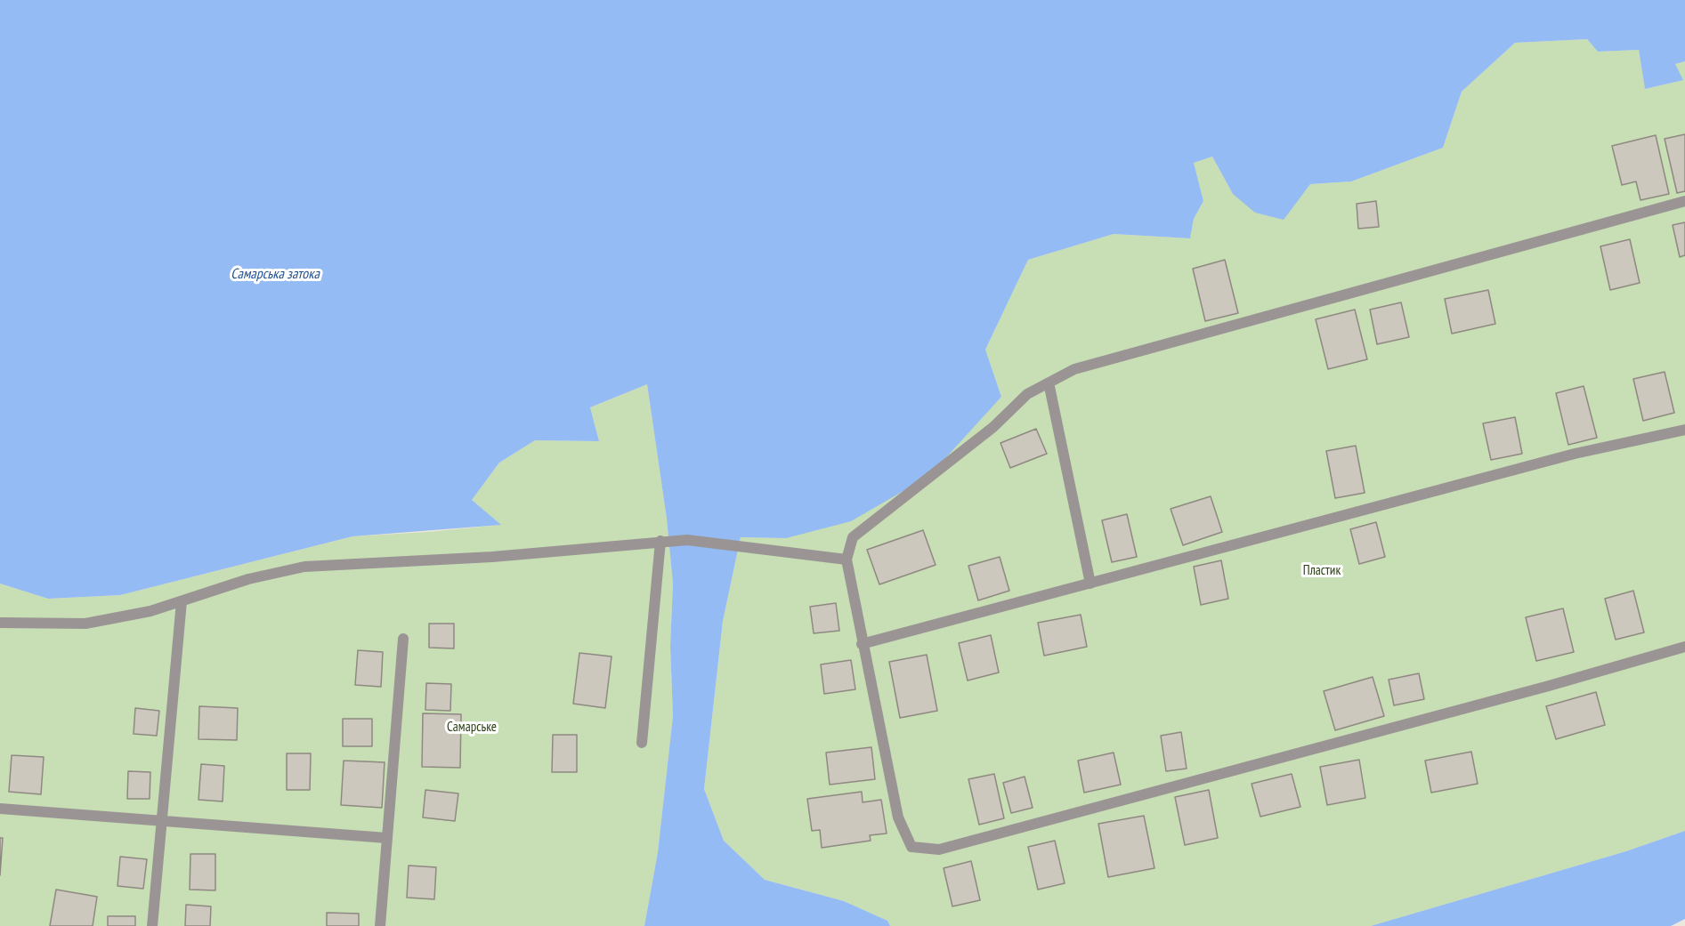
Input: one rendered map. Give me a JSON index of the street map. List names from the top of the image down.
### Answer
{
  "water": ["Самарська затока"],
  "parks": ["Пластик", "Самарське"]
}
